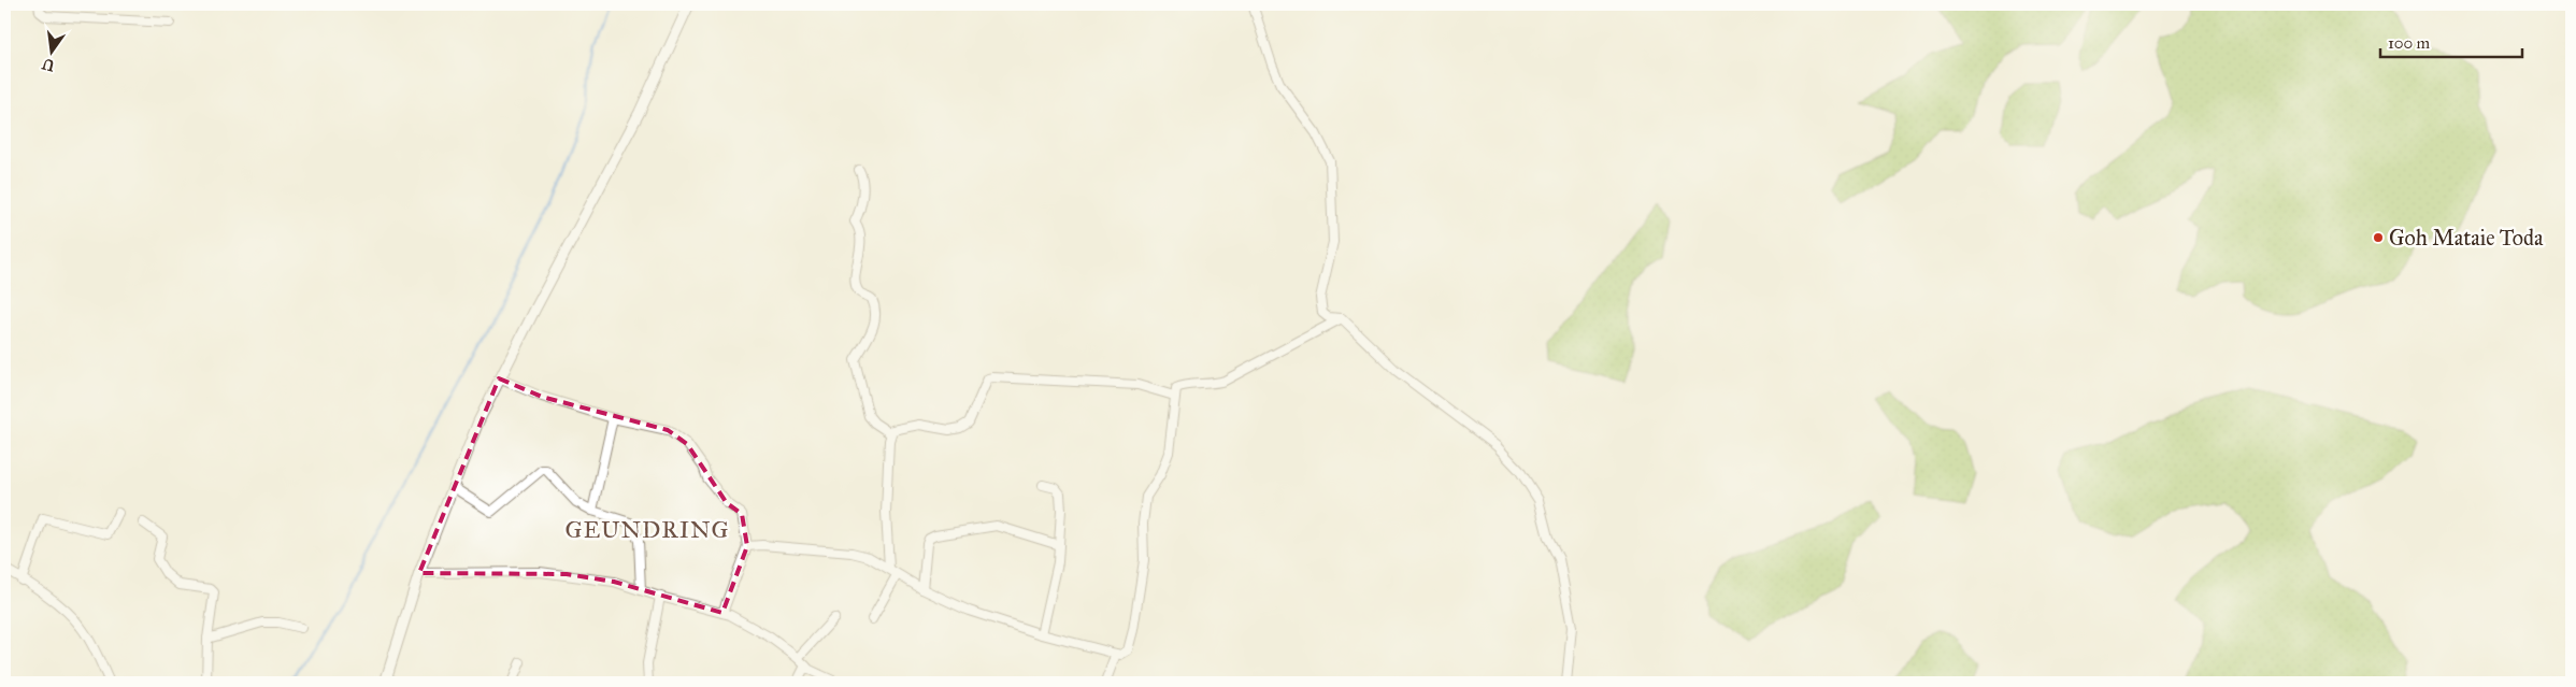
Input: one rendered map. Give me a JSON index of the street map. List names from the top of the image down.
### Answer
{
  "districts": ["GEUNDRING"],
  "places": ["Goh Mataie Toda"],
  "scale_bar": "100 m",
  "north": "bottom"
}
